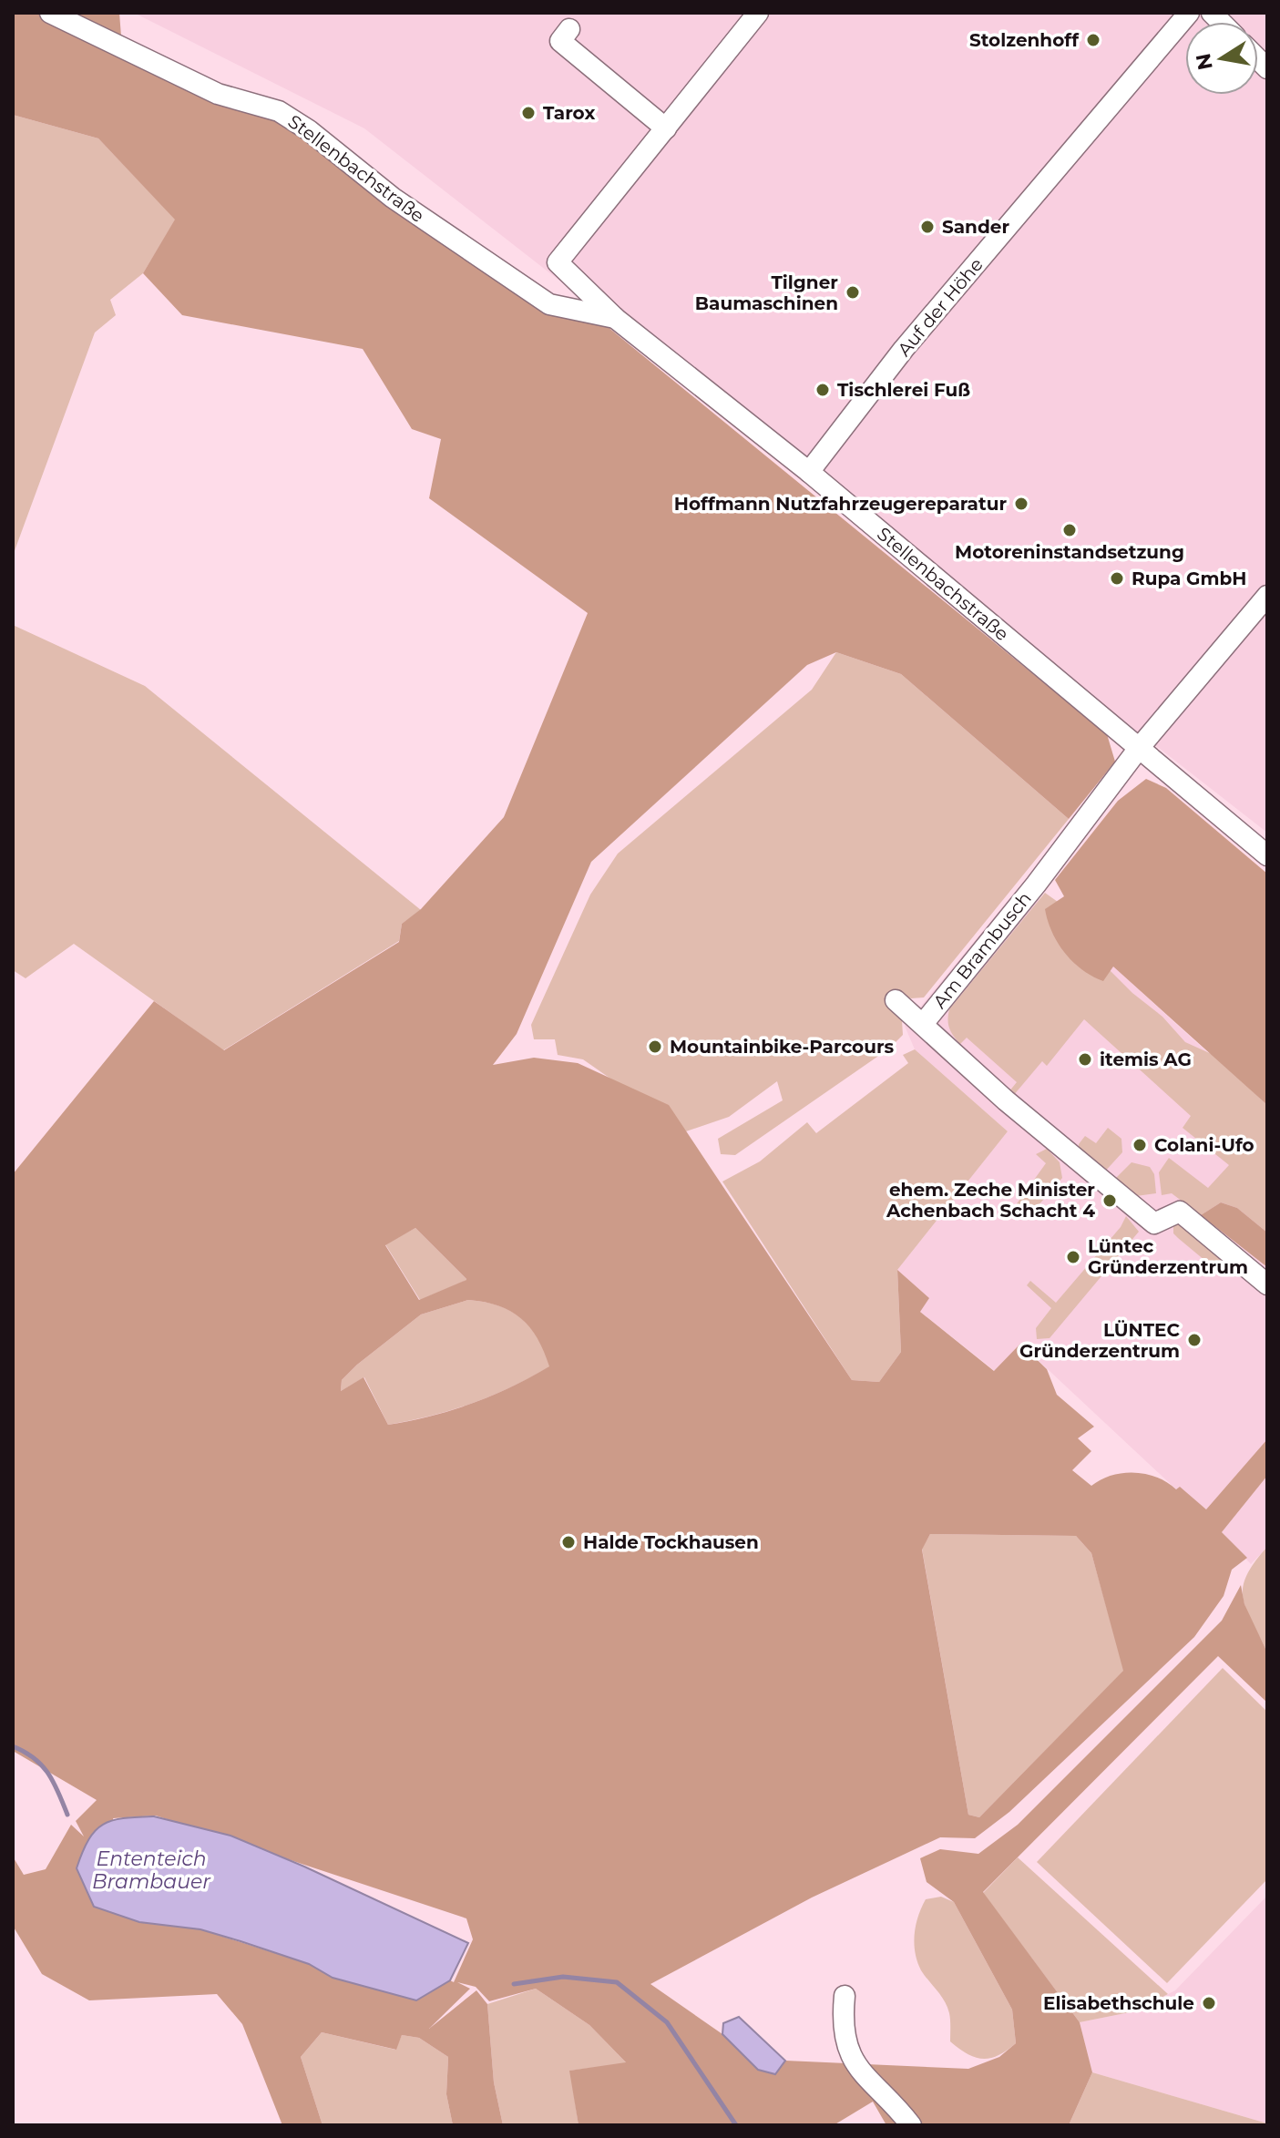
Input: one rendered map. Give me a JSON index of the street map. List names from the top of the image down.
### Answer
{
  "streets": {
    "street": ["Stellenbachstraße", "Auf der Höhe", "Am Brambusch"]
  },
  "crossings": [
    ["Stellenbachstraße", "Auf der Höhe"],
    ["Stellenbachstraße", "Am Brambusch"]
  ],
  "water": ["Ententeich Brambauer"],
  "places": [
    "Stolzenhoff",
    "Tarox",
    "Sander",
    "Tilgner Baumaschinen",
    "Tischlerei Fuß",
    "Hoffmann Nutzfahrzeugereparatur",
    "Motoreninstandsetzung",
    "Rupa GmbH",
    "Mountainbike-Parcours",
    "itemis AG",
    "Colani-Ufo",
    "ehem. Zeche Minister Achenbach Schacht 4",
    "Lüntec Gründerzentrum",
    "LÜNTEC Gründerzentrum",
    "Halde Tockhausen",
    "Elisabethschule"
  ],
  "north": "left"
}
